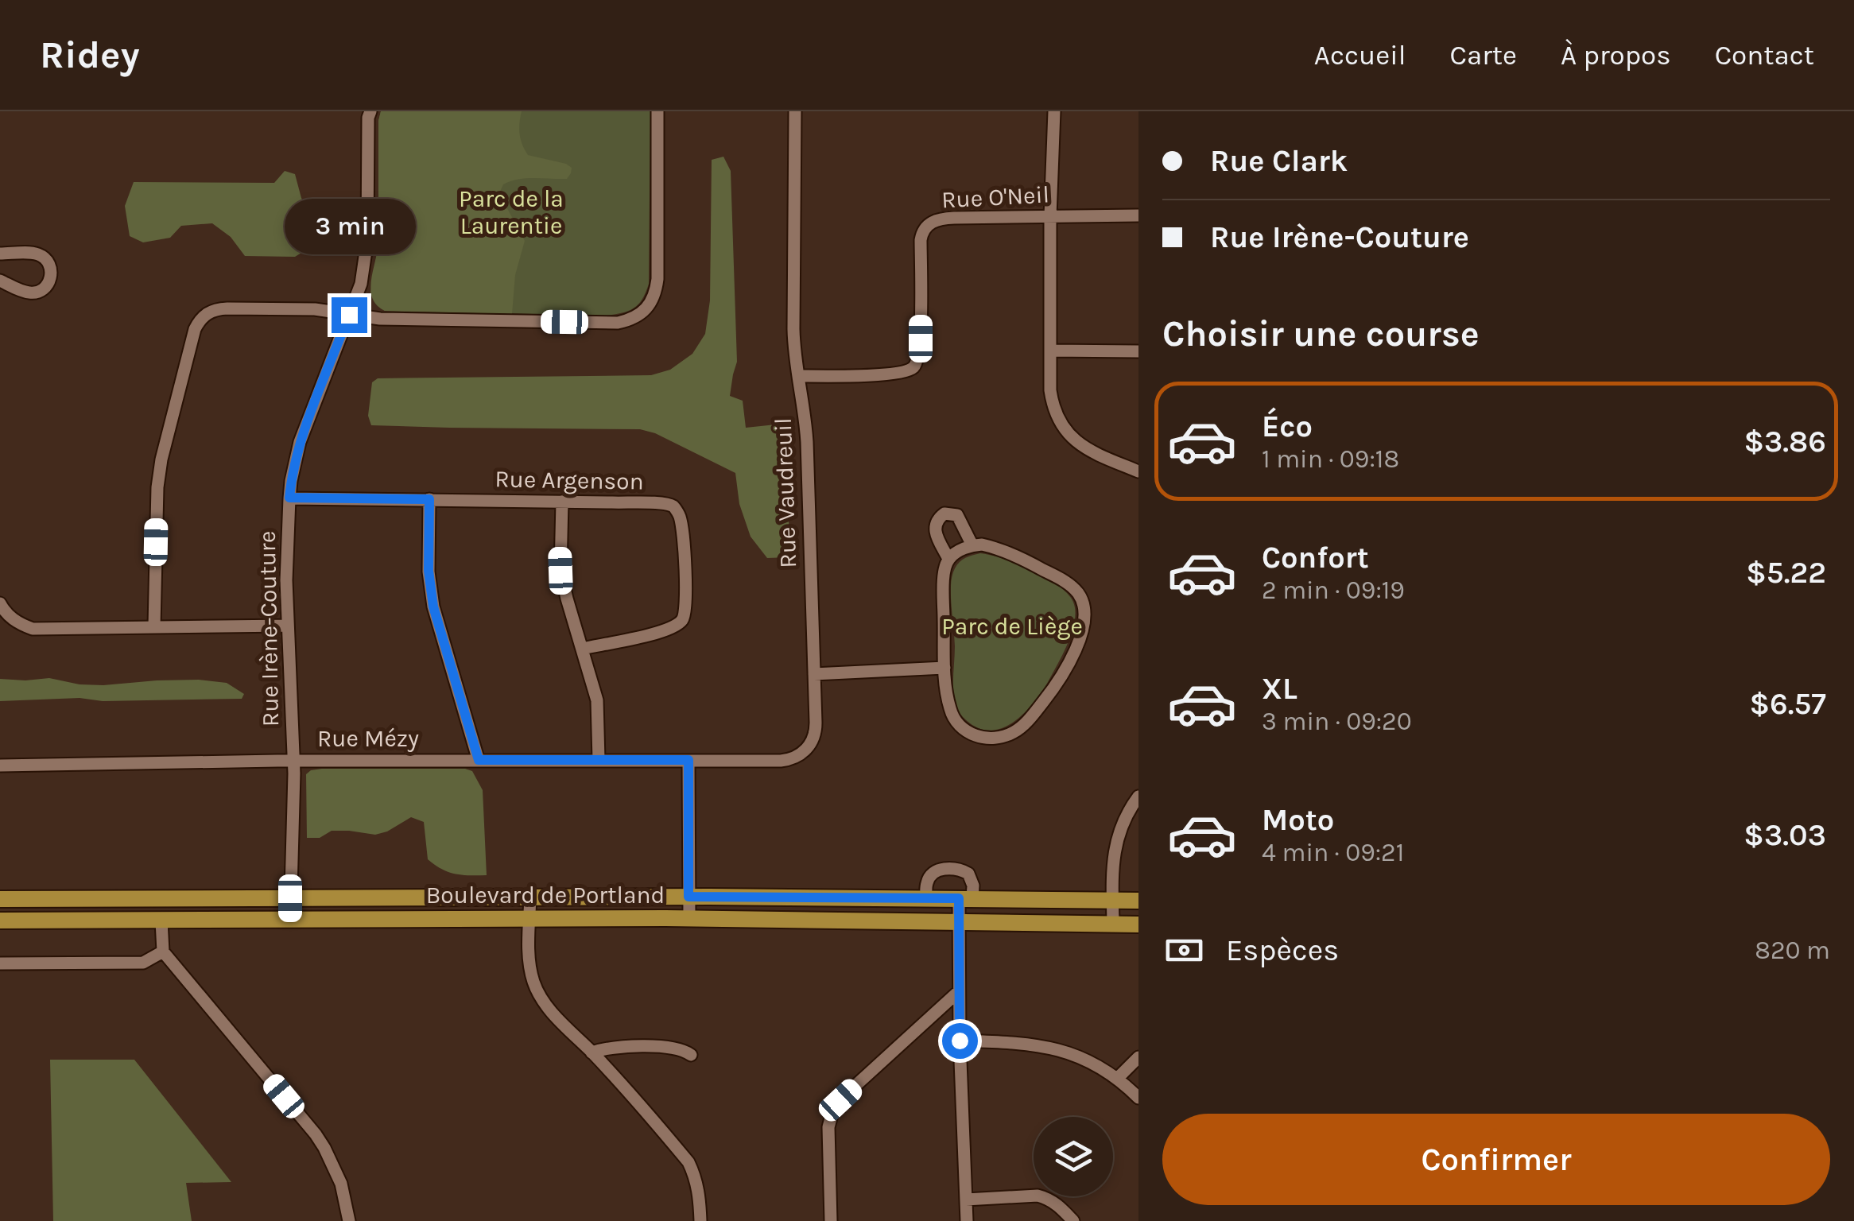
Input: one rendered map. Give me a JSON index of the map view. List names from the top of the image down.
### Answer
{
  "streets": {
    "main road": ["Boulevard de Portland"],
    "street": [
      "Rue O'Neil",
      "Rue Argenson",
      "Rue Vaudreuil",
      "Rue Irène-Couture",
      "Rue Mézy"
    ]
  },
  "crossings": [
    ["Rue O'Neil", "Rue Vaudreuil"],
    ["Rue Argenson", "Rue Irène-Couture"],
    ["Rue Vaudreuil", "Rue Mézy"],
    ["Rue Irène-Couture", "Rue Mézy"],
    ["Rue Irène-Couture", "Boulevard de Portland"]
  ],
  "parks": ["Parc de la Laurentie", "Parc de Liège"],
  "page": {
    "header": "Ridey",
    "nav": [
      "Accueil",
      "Carte",
      "À propos",
      "Contact"
    ],
    "banner": ["Rue Clark", "Rue Irène-Couture"],
    "bubble": "3 min",
    "heading": "Choisir une course",
    "list": [
      {
        "name": "Éco",
        "note": "1 min · 09:18",
        "value": "$3.86"
      },
      {
        "name": "Confort",
        "note": "2 min · 09:19",
        "value": "$5.22"
      },
      {
        "name": "XL",
        "note": "3 min · 09:20",
        "value": "$6.57"
      },
      {
        "name": "Moto",
        "note": "4 min · 09:21",
        "value": "$3.03"
      }
    ],
    "pay": ["Espèces", "820 m"],
    "buttons": "Confirmer"
  }
}
